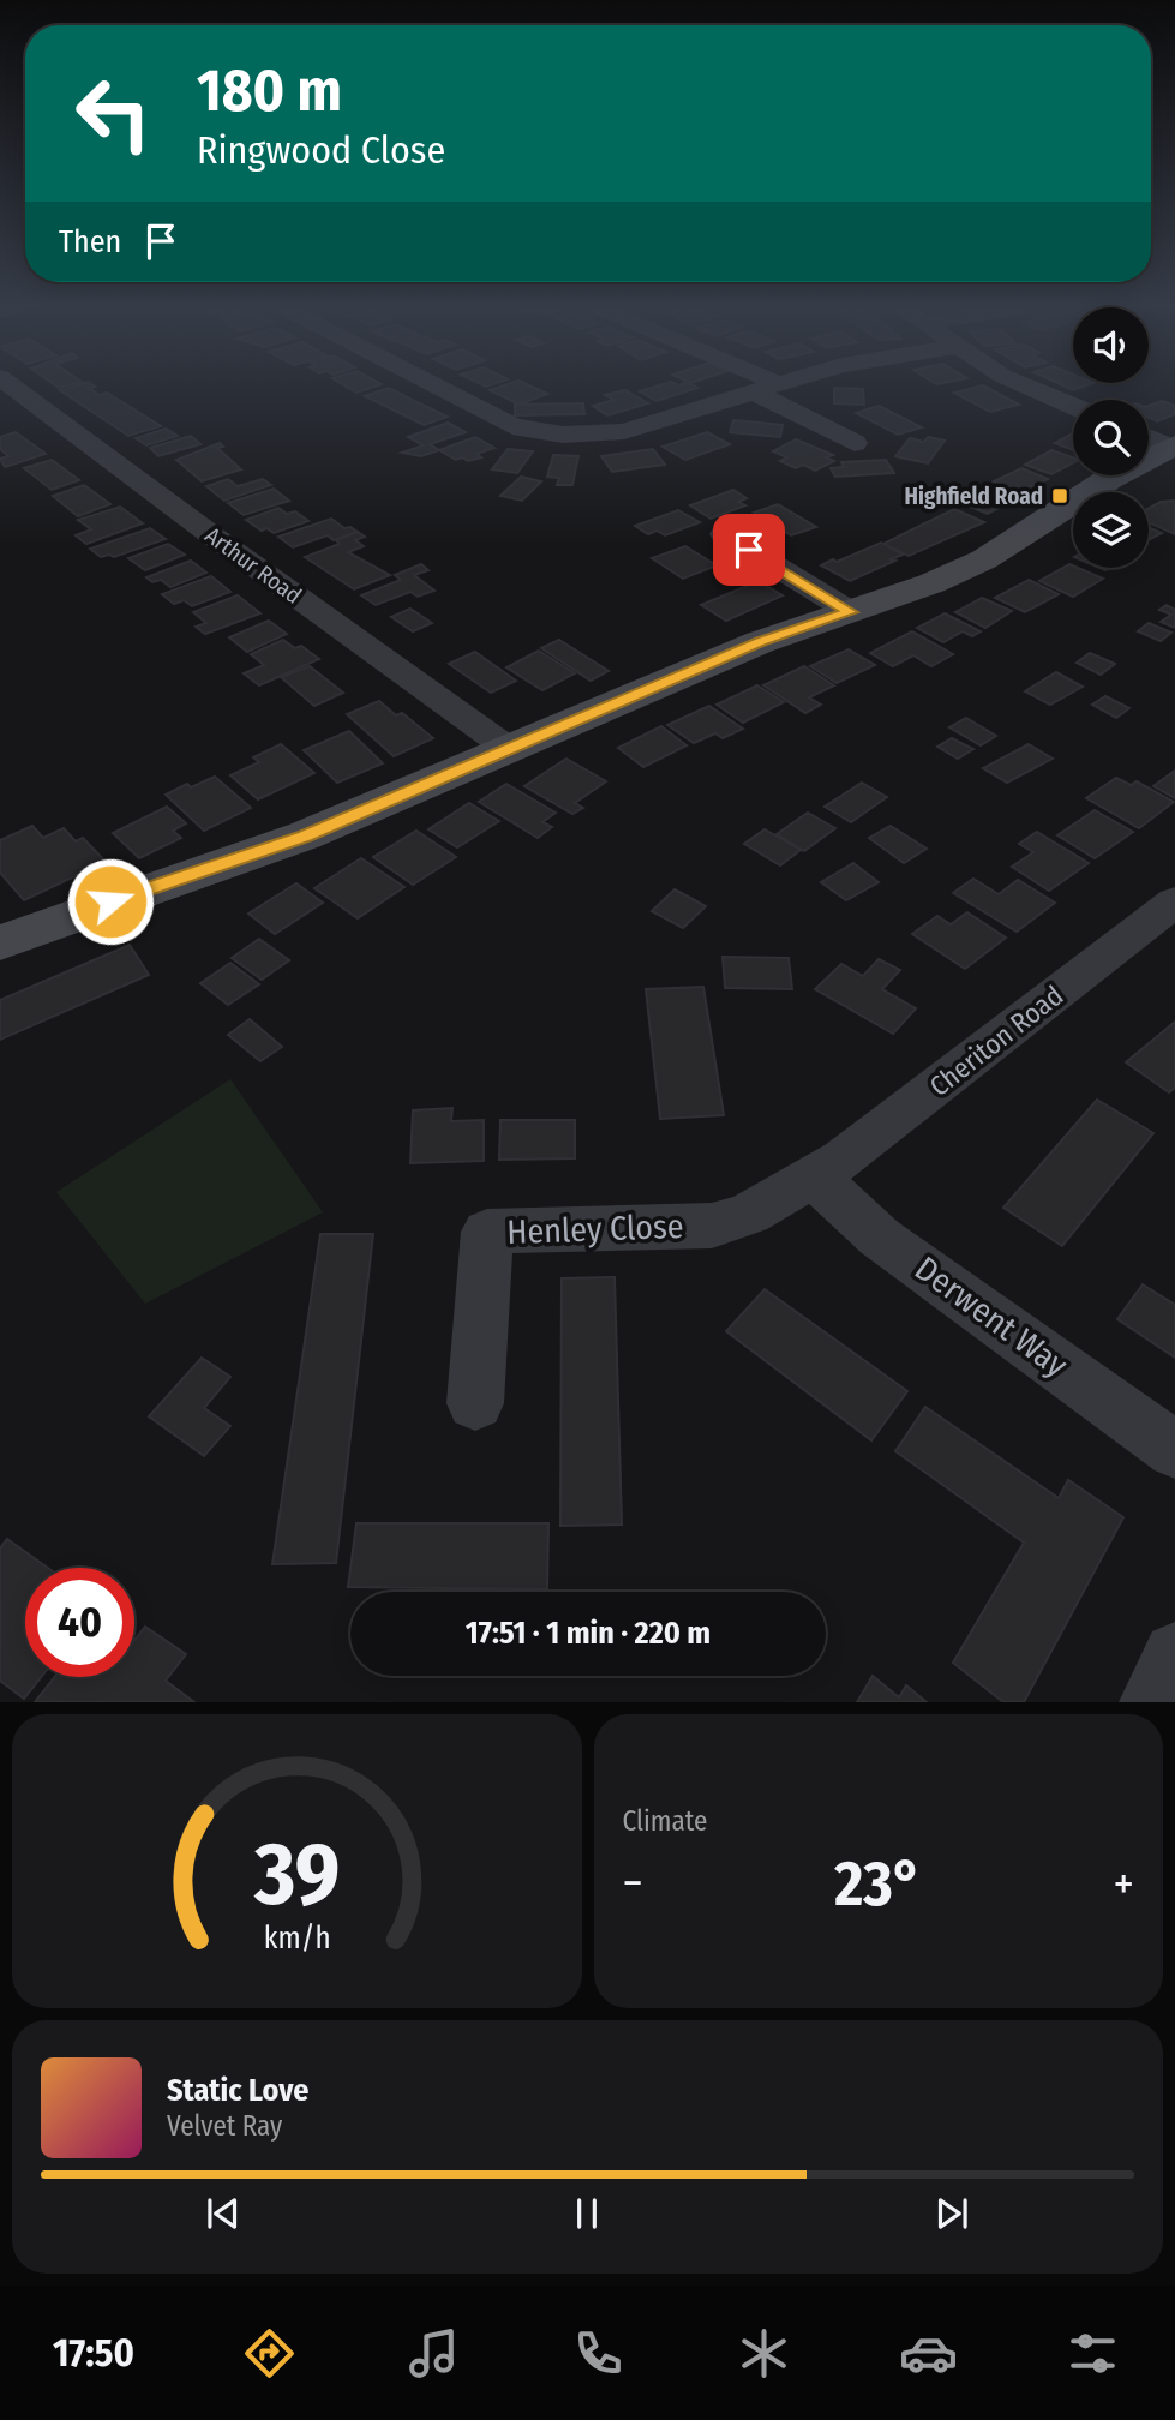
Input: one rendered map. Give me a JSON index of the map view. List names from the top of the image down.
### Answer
{
  "streets": {
    "street": [
      "Arthur Road",
      "Cheriton Road",
      "Henley Close",
      "Derwent Way"
    ]
  },
  "crossings": [
    ["Cheriton Road", "Henley Close"],
    ["Cheriton Road", "Derwent Way"],
    ["Henley Close", "Derwent Way"]
  ],
  "places": {
    "transit": ["Highfield Road"]
  },
  "page": {
    "turn": ["180 m", "Ringwood Close"],
    "then": "Then",
    "limit": "40",
    "trip": "17:51 · 1 min · 220 m",
    "tile": "Climate",
    "heat": ["−", "23°", "+"],
    "song": ["Static Love", "Velvet Ray"],
    "tabs": "17:50",
    "gauge": ["39", "km/h"]
  }
}
